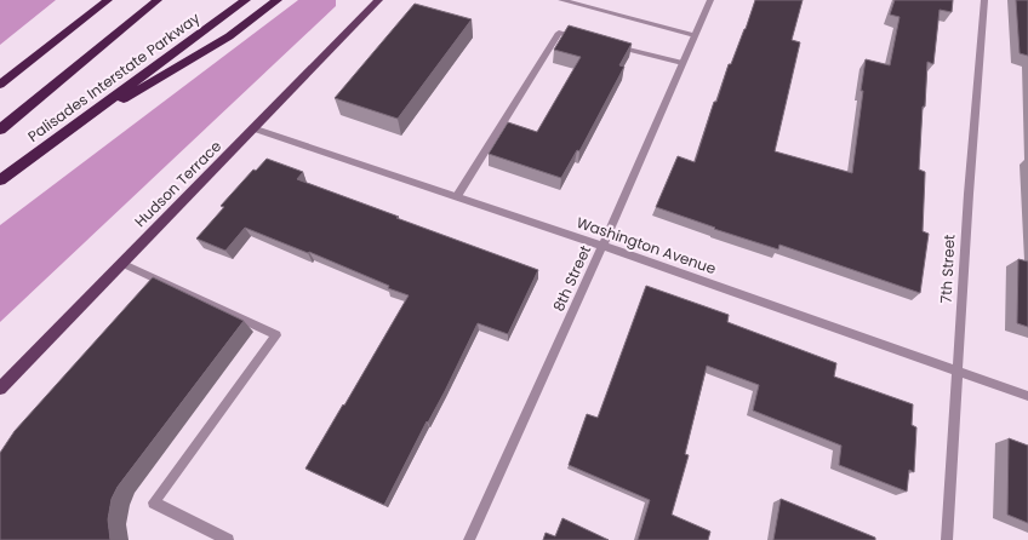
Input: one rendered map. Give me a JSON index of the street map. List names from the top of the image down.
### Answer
{
  "streets": {
    "highway": ["Palisades Interstate Parkway"],
    "main road": ["Hudson Terrace"],
    "street": ["Washington Avenue", "7th Street", "8th Street"]
  },
  "crossings": [
    ["Hudson Terrace", "Washington Avenue"],
    ["Washington Avenue", "7th Street"],
    ["Washington Avenue", "8th Street"]
  ]
}
